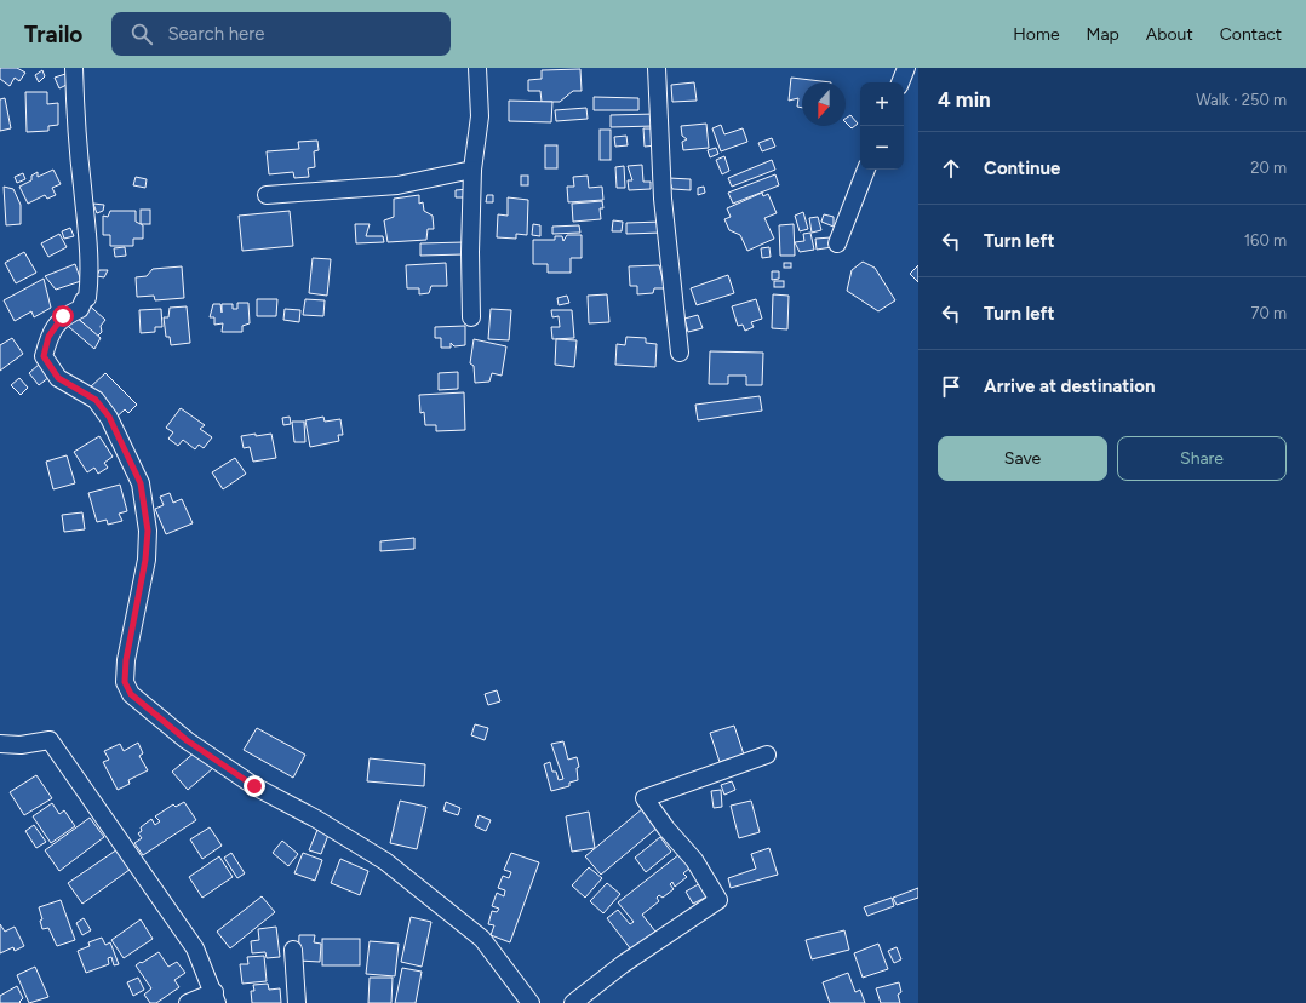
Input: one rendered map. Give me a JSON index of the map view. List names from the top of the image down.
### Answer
{
  "north": "bottom",
  "page": {
    "header": "Trailo",
    "search": "Search here",
    "nav": [
      "Home",
      "Map",
      "About",
      "Contact"
    ],
    "heading": ["4 min", "Walk · 250 m"],
    "map_buttons": ["+", "−"],
    "list": [
      ["Continue", "20 m"],
      ["Turn left", "160 m"],
      ["Turn left", "70 m"],
      "Arrive at destination"
    ],
    "buttons": ["Save", "Share"]
  }
}
